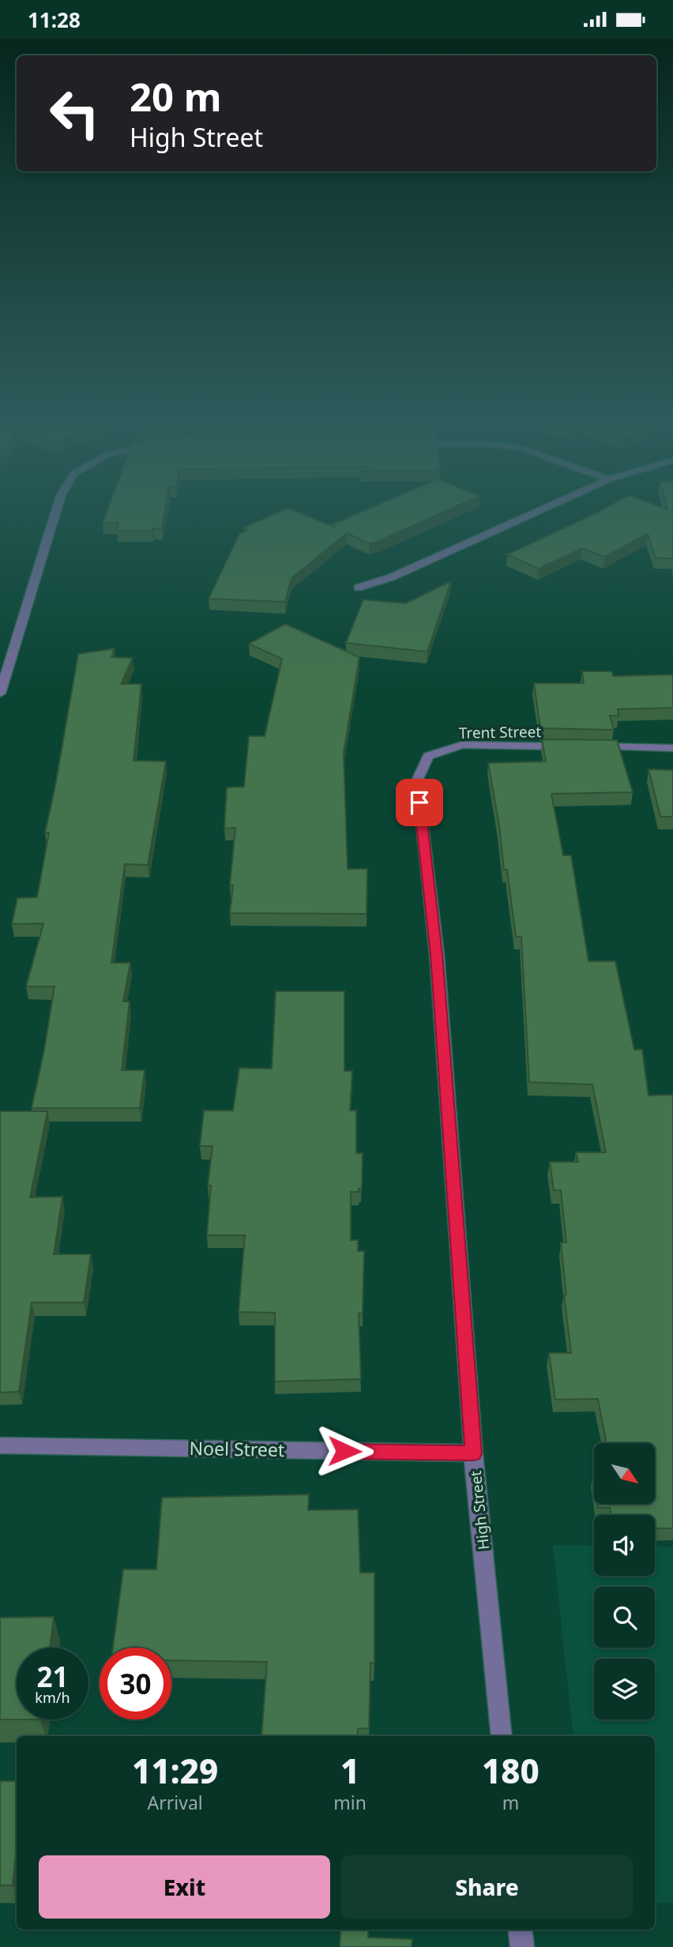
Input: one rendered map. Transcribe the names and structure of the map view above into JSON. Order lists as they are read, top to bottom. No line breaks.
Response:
{"streets":{"street":["Trent Street","Noel Street","High Street"]},"crossings":[["Trent Street","High Street"],["Noel Street","High Street"]],"north":"bottom right","page":{"status":"11:28","turn":["20 m","High Street"],"speed":"21 km/h","limit":"30","eta":["11:29","Arrival","1","min","180","m"],"buttons":["Exit","Share"]}}
